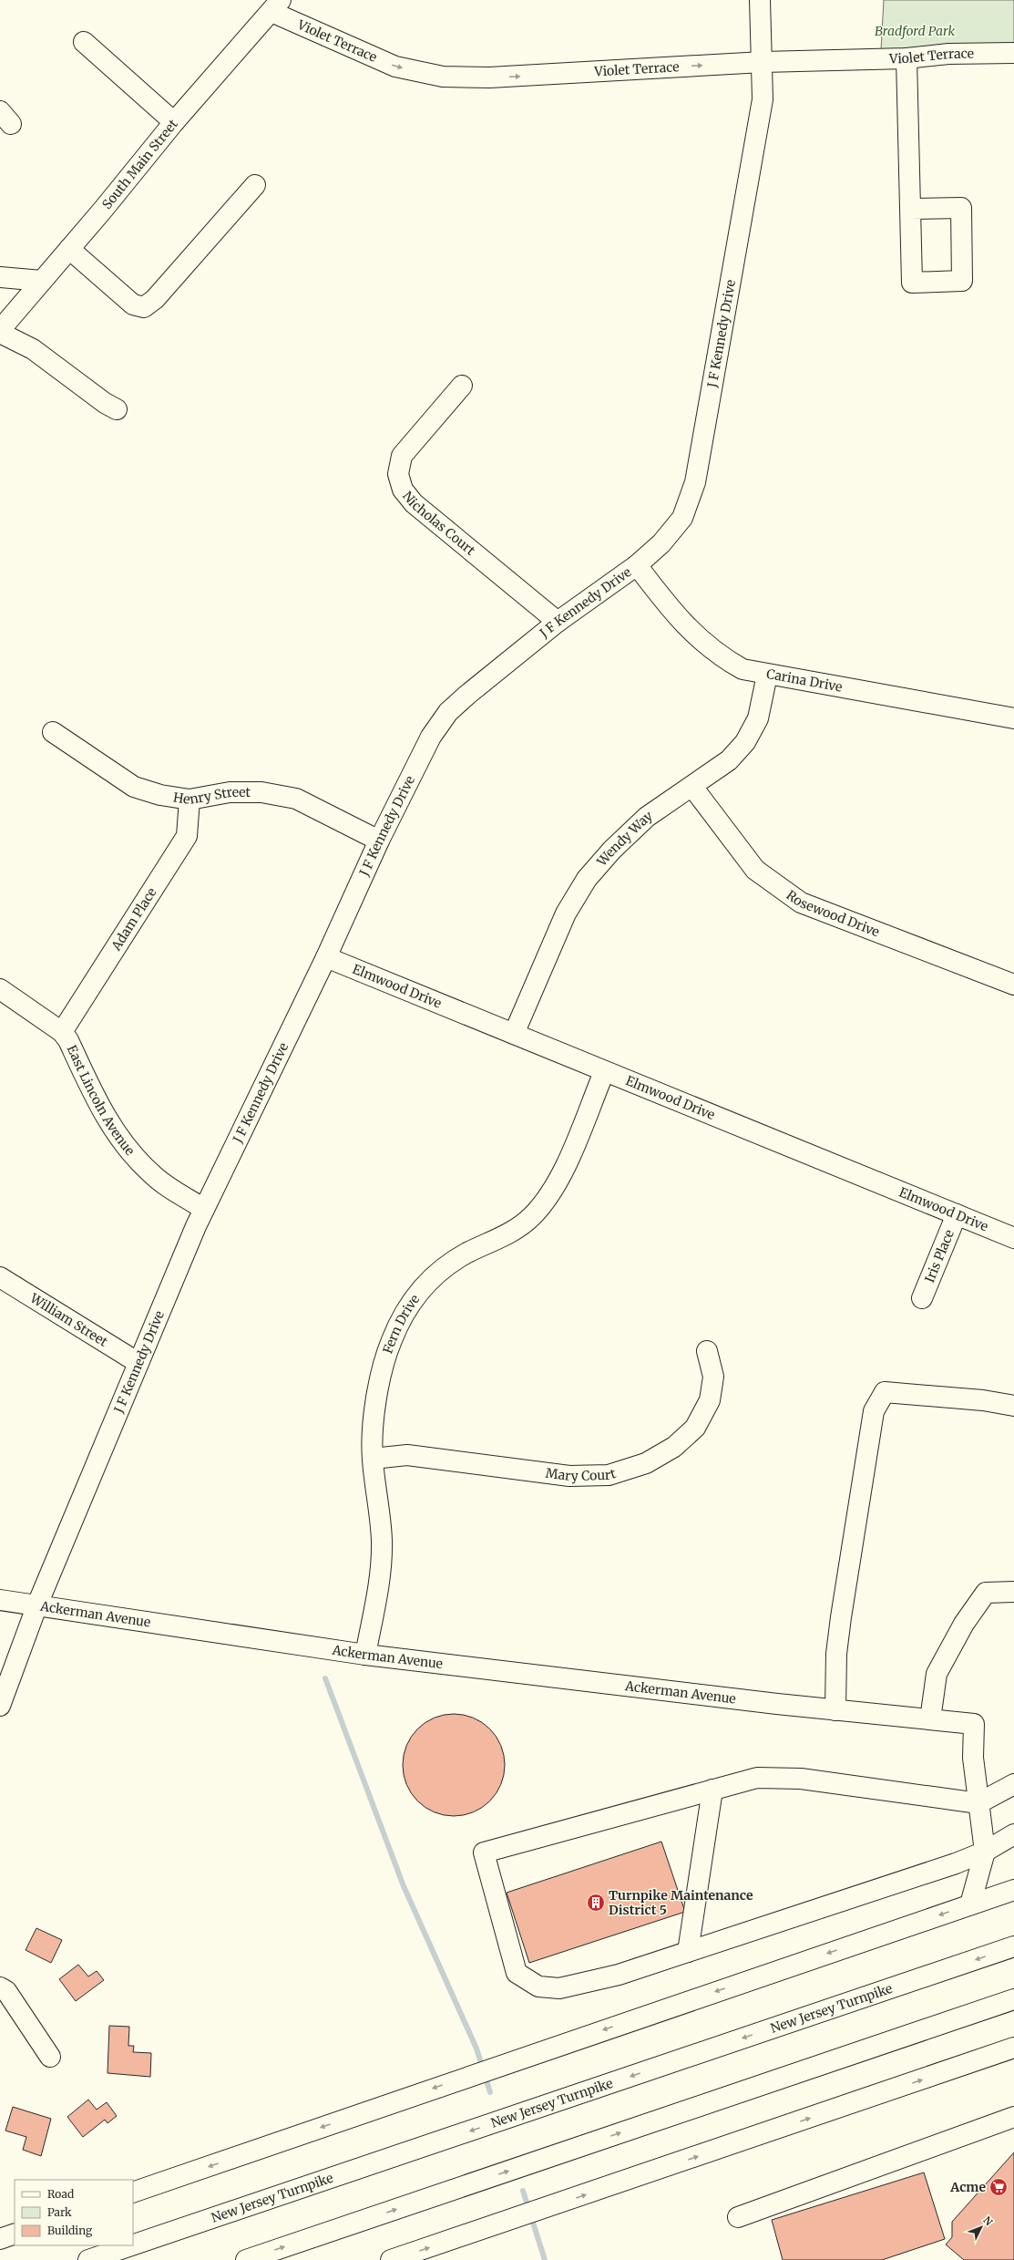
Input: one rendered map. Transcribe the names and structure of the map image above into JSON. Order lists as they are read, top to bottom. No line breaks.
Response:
{"streets":{"main road":["Violet Terrace","South Main Street","J F Kennedy Drive","Nicholas Court","Carina Drive","Henry Street","Wendy Way","Rosewood Drive","Adam Place","Elmwood Drive","East Lincoln Avenue","Iris Place","William Street","Fern Drive","Mary Court","Ackerman Avenue","New Jersey Turnpike"]},"crossings":[["Violet Terrace","South Main Street"],["Violet Terrace","J F Kennedy Drive"],["J F Kennedy Drive","Nicholas Court"],["J F Kennedy Drive","Carina Drive"],["J F Kennedy Drive","Henry Street"],["J F Kennedy Drive","Elmwood Drive"],["J F Kennedy Drive","East Lincoln Avenue"],["J F Kennedy Drive","William Street"],["J F Kennedy Drive","Ackerman Avenue"],["Carina Drive","Wendy Way"],["Henry Street","Adam Place"],["Wendy Way","Rosewood Drive"],["Wendy Way","Elmwood Drive"],["Adam Place","East Lincoln Avenue"],["Elmwood Drive","Iris Place"],["Elmwood Drive","Fern Drive"],["Fern Drive","Mary Court"],["Fern Drive","Ackerman Avenue"]],"one_way":["Violet Terrace"],"parks":["Bradford Park"],"places":{"building":["Turnpike Maintenance District 5"],"supermarket":["Acme"]},"legend":["Road","Park","Building"],"north":"top right"}
